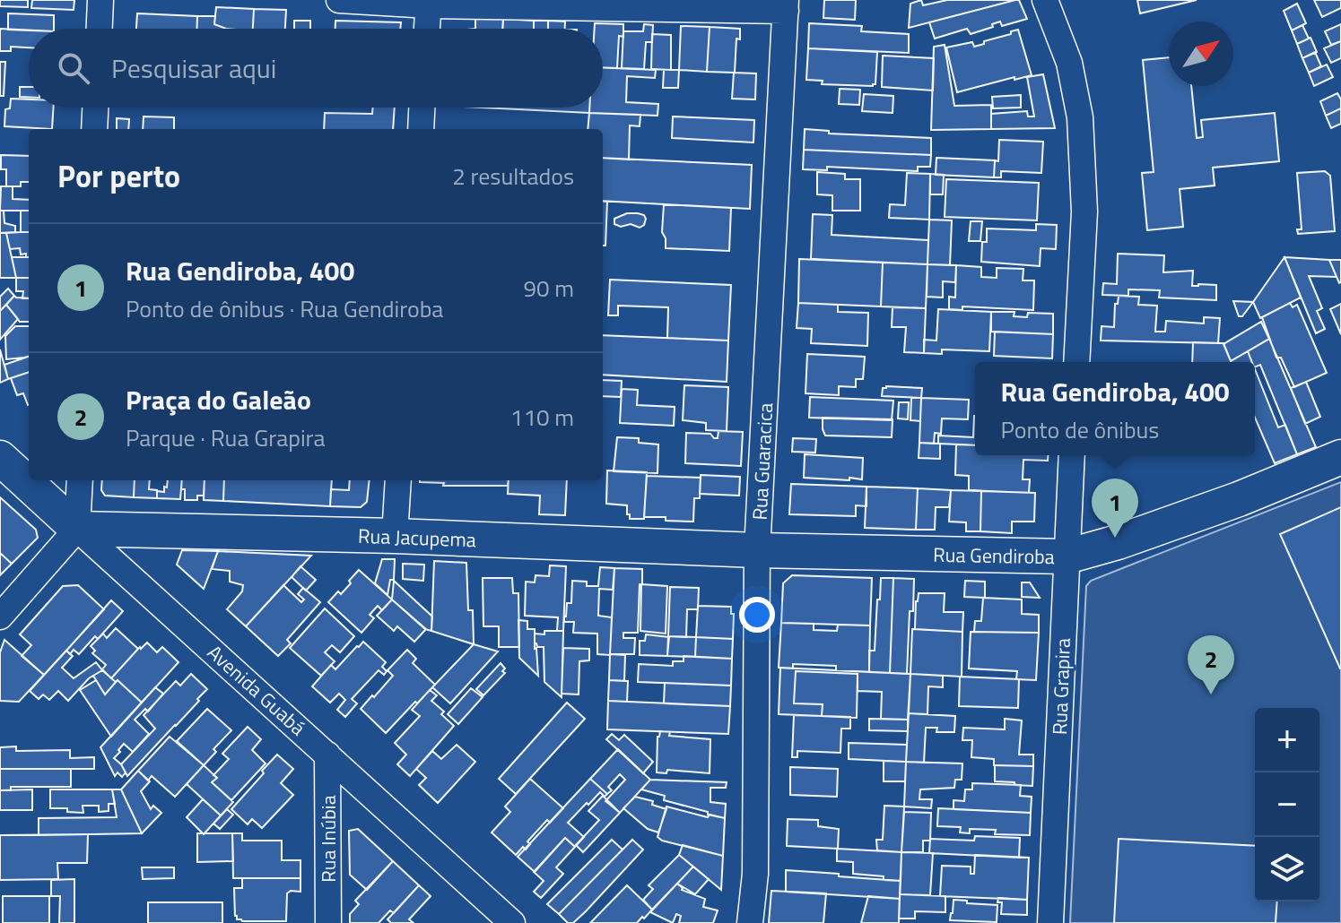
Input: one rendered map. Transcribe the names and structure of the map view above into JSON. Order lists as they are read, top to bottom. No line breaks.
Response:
{"streets":{"street":["Rua Guaracica","Rua Jacupema","Rua Gendiroba","Rua Grapira","Avenida Guabá","Rua Inúbia"]},"crossings":[["Rua Guaracica","Rua Jacupema"],["Rua Guaracica","Rua Gendiroba"],["Rua Jacupema","Rua Gendiroba"],["Rua Jacupema","Avenida Guabá"],["Rua Gendiroba","Rua Grapira"],["Avenida Guabá","Rua Inúbia"]],"north":"top right","page":{"search":"Pesquisar aqui","heading":["Por perto","2 resultados"],"list":[{"mark":"1","name":"Rua Gendiroba, 400","note":"Ponto de ônibus · Rua Gendiroba","value":"90 m"},{"mark":"2","name":"Praça do Galeão","note":"Parque · Rua Grapira","value":"110 m"}],"popup":["Rua Gendiroba, 400","Ponto de ônibus"],"pins":["1","2"],"map_buttons":["+","−"]}}
